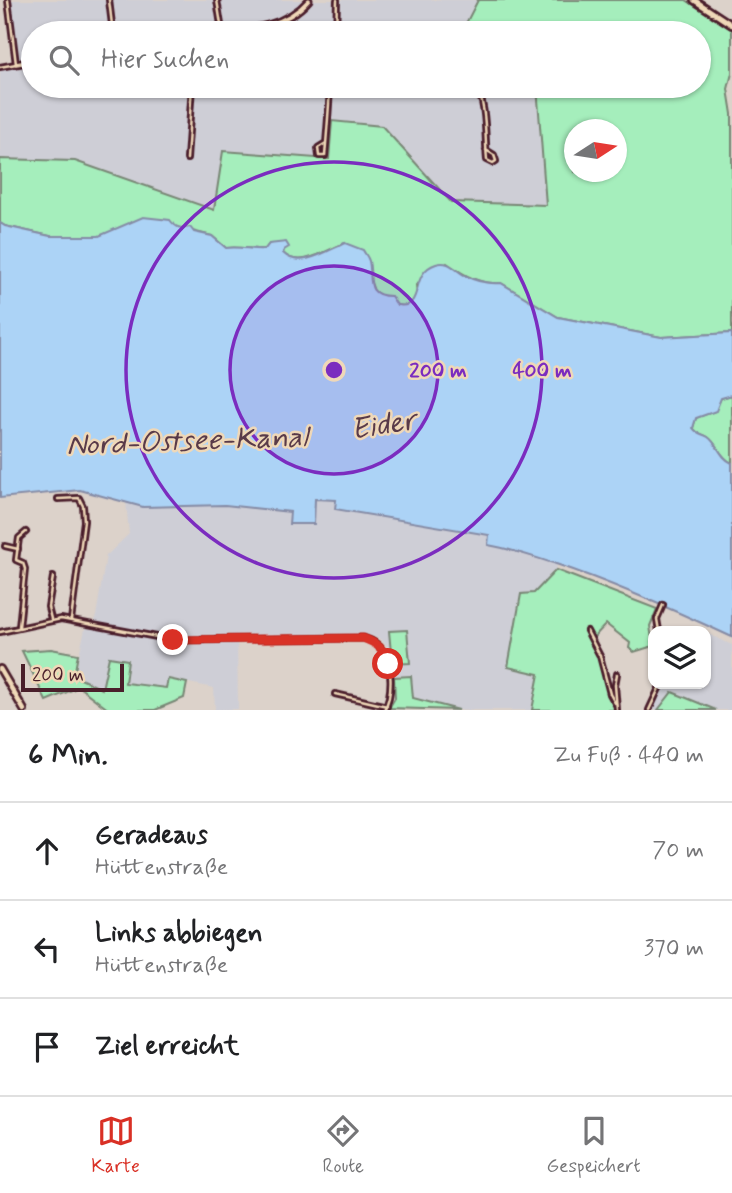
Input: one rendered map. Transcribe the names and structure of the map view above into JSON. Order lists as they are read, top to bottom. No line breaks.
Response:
{"water":["Eider","Nord-Ostsee-Kanal"],"scale_bar":"200 m","north":"right","page":{"search":"Hier suchen","scale":"200 m","heading":["6 Min.","Zu Fuß · 440 m"],"list":[["Geradeaus","Hüttenstraße","70 m"],["Links abbiegen","Hüttenstraße","370 m"],"Ziel erreicht"],"nav":["Karte","Route","Gespeichert"]},"rings":["200 m","400 m"]}
